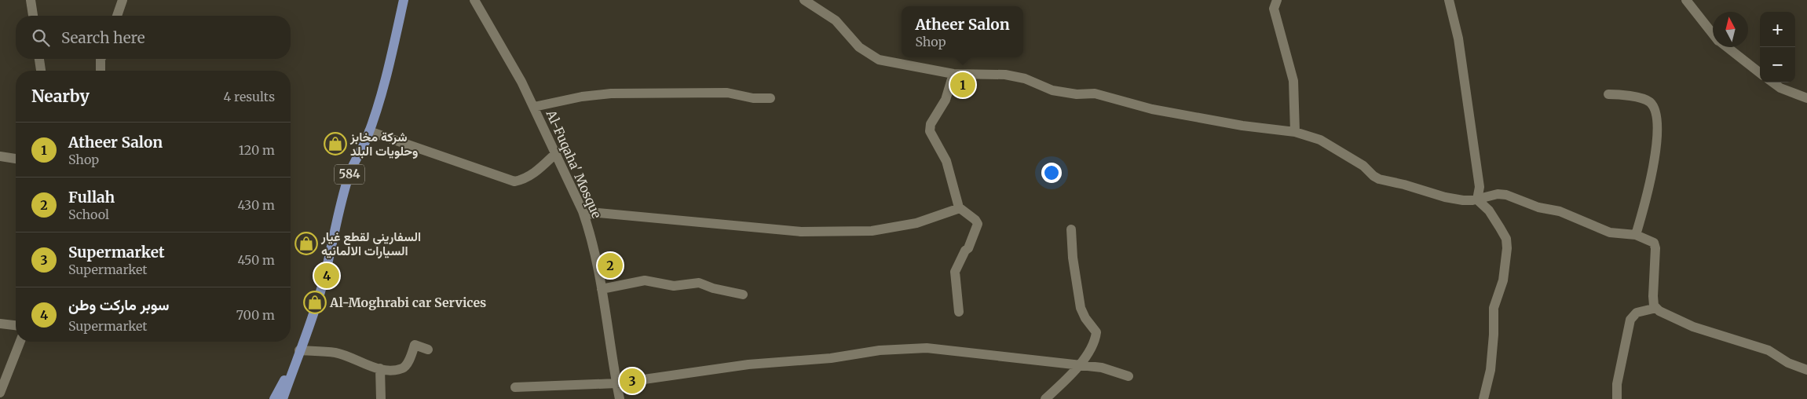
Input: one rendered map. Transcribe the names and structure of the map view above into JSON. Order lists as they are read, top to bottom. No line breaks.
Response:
{"streets":{"main road":["584"],"street":["Al-Fuqaha' Mosque"]},"places":{"shop":["شركة مخابز وحلويات البلد","السفاريني لقطع غيار السيارات الالمانيه","Al-Moghrabi car Services"]},"north":"top","page":{"popup":["Atheer Salon","Shop"],"map_buttons":["+","−"],"search":"Search here","pins":["1","2","4","3"],"heading":["Nearby","4 results"],"list":[{"mark":"1","name":"Atheer Salon","note":"Shop","value":"120 m"},{"mark":"2","name":"Fullah","note":"School","value":"430 m"},{"mark":"3","name":"Supermarket","note":"Supermarket","value":"450 m"},{"mark":"4","name":"سوبر ماركت وطن","note":"Supermarket","value":"700 m"}]}}
